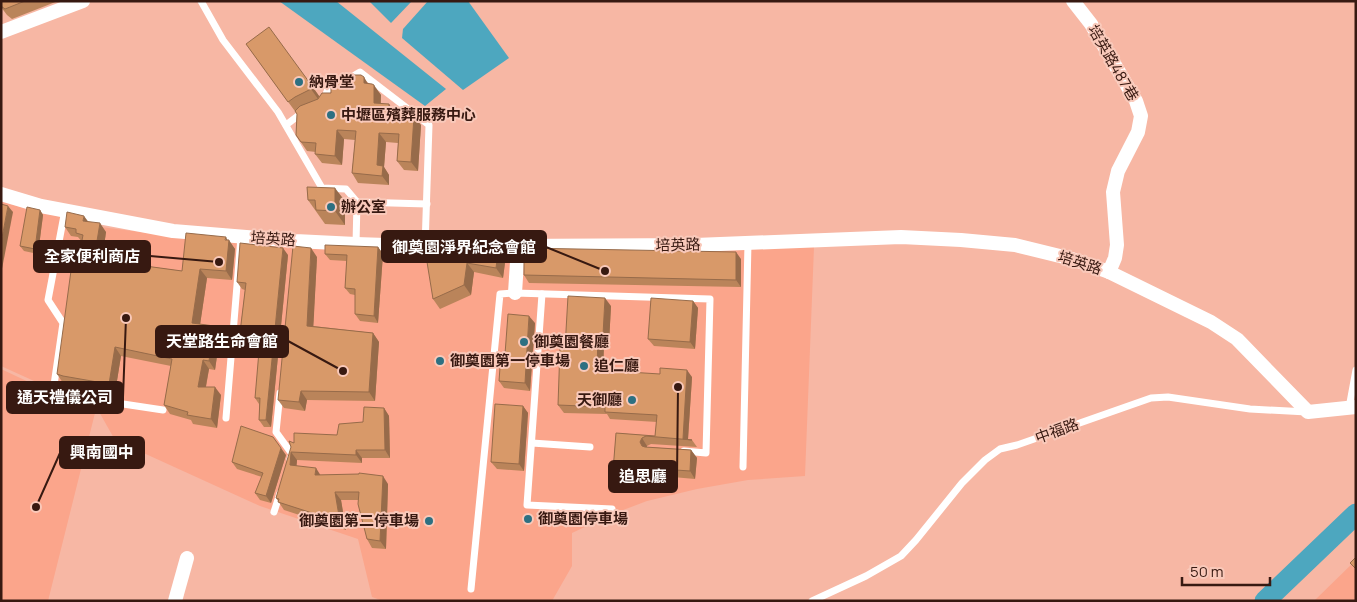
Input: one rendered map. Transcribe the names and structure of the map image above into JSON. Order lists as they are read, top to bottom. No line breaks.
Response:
{"streets":{"street":["培英路487巷","培英路","中福路"]},"crossings":[["培英路487巷","培英路"],["培英路","中福路"]],"places":["納骨堂","中壢區殯葬服務中心","辦公室","全家便利商店","御奠園淨界紀念會館","通天禮儀公司","御奠園餐廳","御奠園第一停車場","追仁廳","天堂路生命會館","追思廳","天御廳","興南國中","御奠園停車場","御奠園第二停車場"],"scale_bar":"50 m"}
